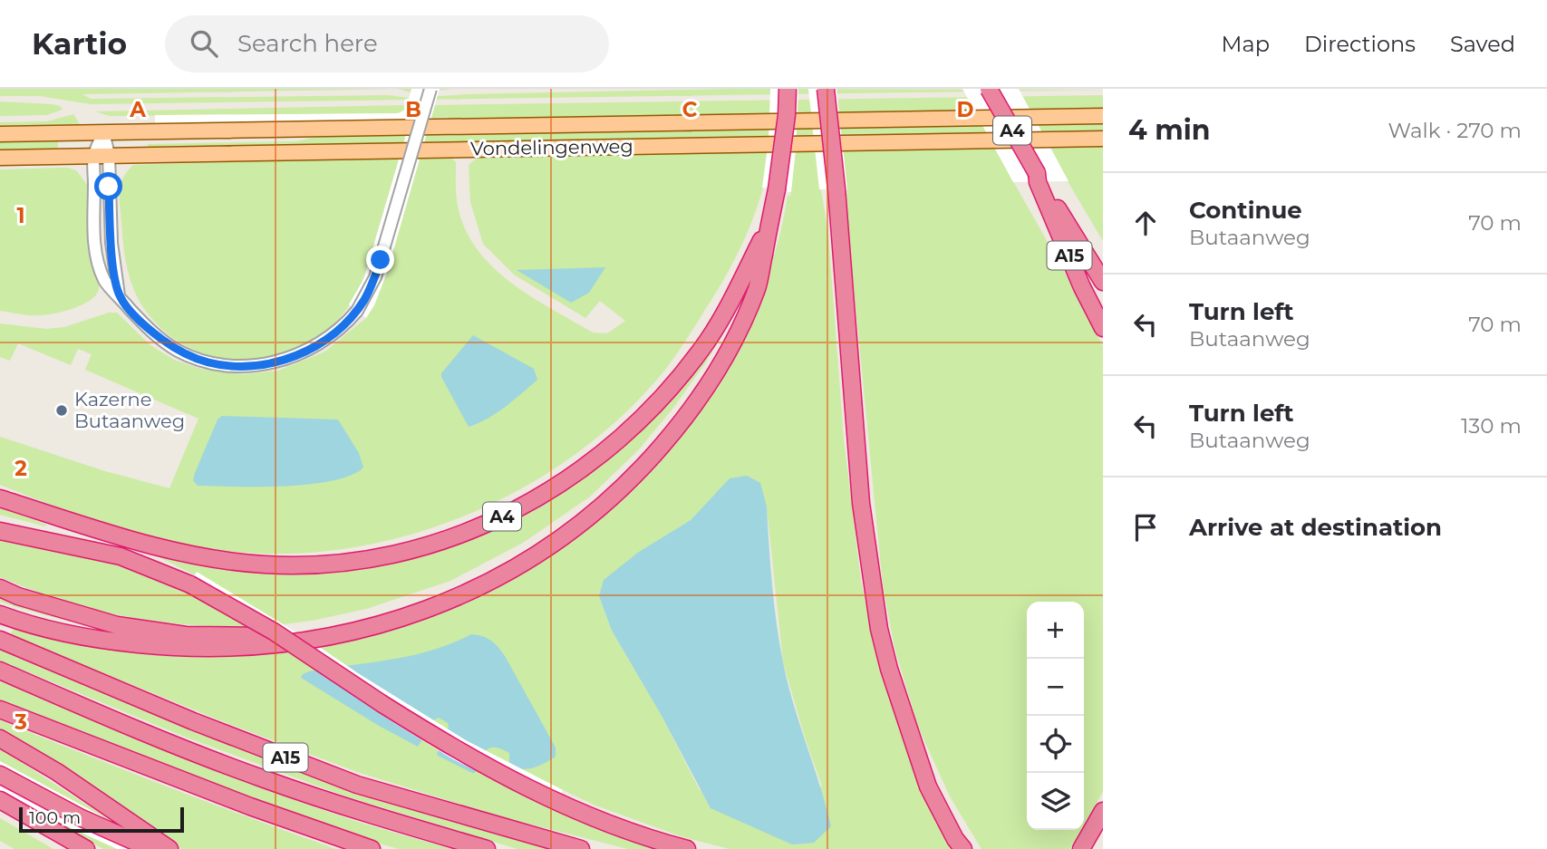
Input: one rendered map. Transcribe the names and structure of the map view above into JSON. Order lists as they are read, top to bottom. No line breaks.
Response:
{"streets":{"highway":["A4","A15"],"main road":["Vondelingenweg"]},"crossings":[["A4","A15"]],"places":["Kazerne Butaanweg"],"scale_bar":"100 m","page":{"header":"Kartio","search":"Search here","nav":["Map","Directions","Saved"],"heading":["4 min","Walk · 270 m"],"list":[["Continue","Butaanweg","70 m"],["Turn left","Butaanweg","70 m"],["Turn left","Butaanweg","130 m"],"Arrive at destination"],"map_buttons":["+","−"],"scale":"100 m"},"grid":{"columns":["A","B","C","D"],"rows":["1","2","3"]}}
